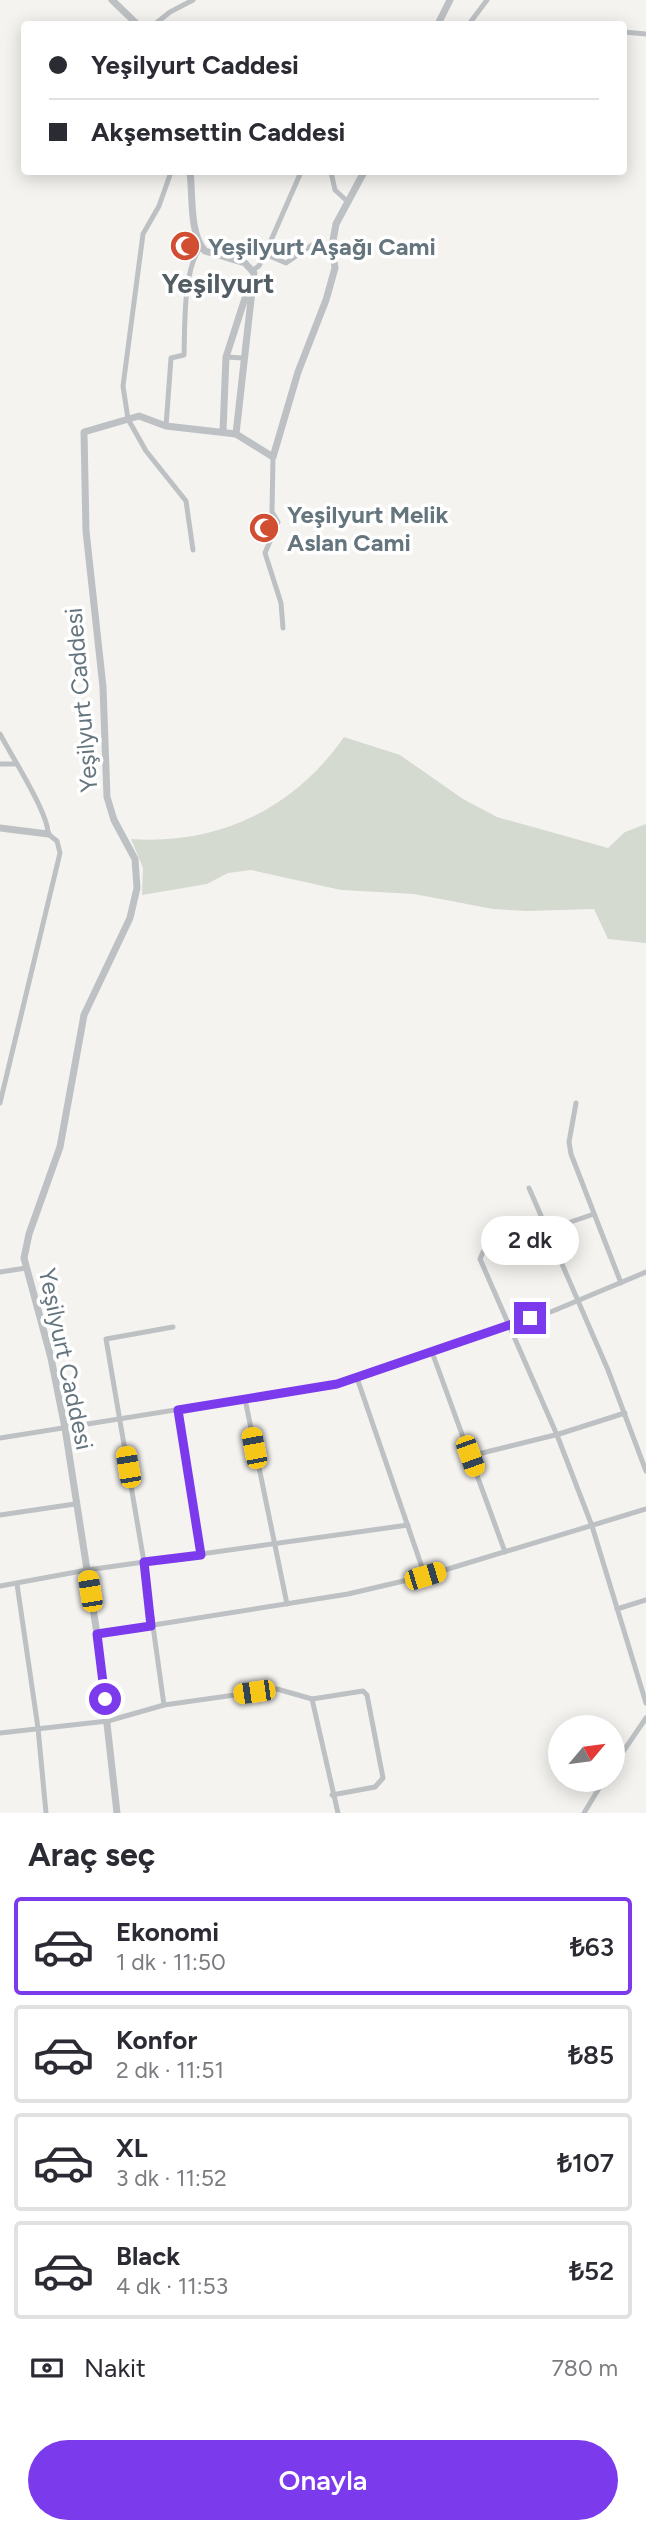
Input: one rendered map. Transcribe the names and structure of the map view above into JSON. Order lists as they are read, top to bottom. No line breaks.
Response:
{"streets":{"street":["Yeşilyurt Caddesi"]},"districts":["Yeşilyurt"],"places":{"mosque":["Yeşilyurt Aşağı Cami","Yeşilyurt Melik Aslan Cami"]},"north":"top right","page":{"banner":["Yeşilyurt Caddesi","Akşemsettin Caddesi"],"bubble":"2 dk","heading":"Araç seç","list":[{"name":"Ekonomi","note":"1 dk · 11:50","value":"₺63"},{"name":"Konfor","note":"2 dk · 11:51","value":"₺85"},{"name":"XL","note":"3 dk · 11:52","value":"₺107"},{"name":"Black","note":"4 dk · 11:53","value":"₺52"}],"pay":["Nakit","780 m"],"buttons":"Onayla"}}
